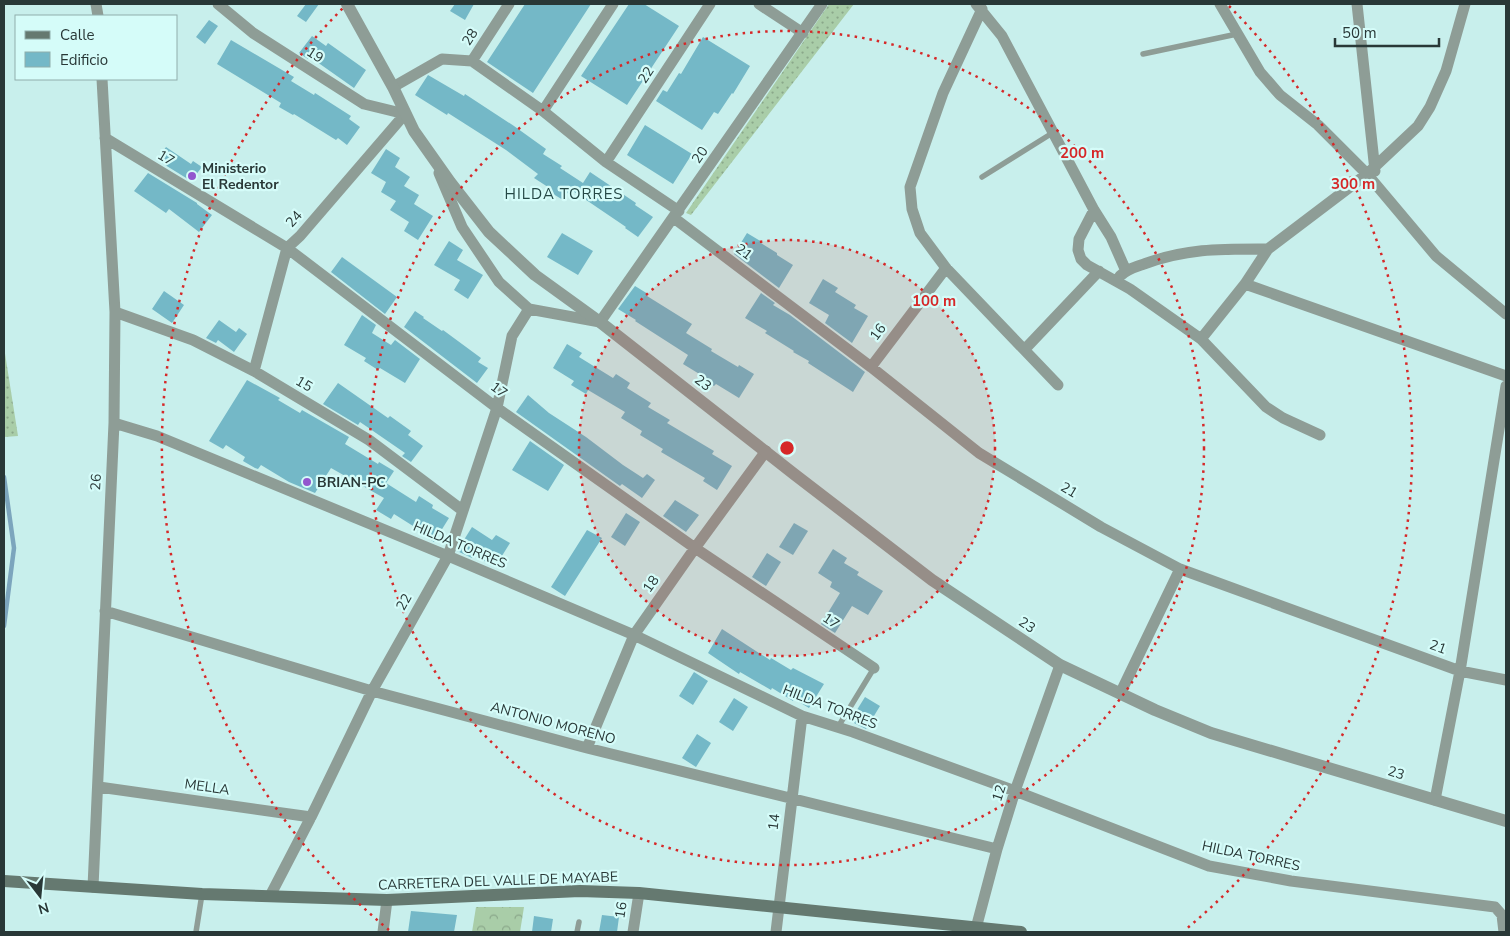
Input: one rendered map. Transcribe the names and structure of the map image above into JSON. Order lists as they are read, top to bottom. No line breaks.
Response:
{"streets":{"main road":["CARRETERA DEL VALLE DE MAYABE"],"street":["28","19","22","20","17","24","21","16","23","15","26","HILDA TORRES","18","ANTONIO MORENO","MELLA","12","14"]},"crossings":[["28","21"],["19","24"],["19","23"],["22","17"],["22","21"],["22","23"],["22","15"],["22","HILDA TORRES"],["22","ANTONIO MORENO"],["22","MELLA"],["22","CARRETERA DEL VALLE DE MAYABE"],["20","21"],["20","23"],["17","24"],["17","26"],["17","18"],["24","23"],["24","15"],["21","16"],["16","CARRETERA DEL VALLE DE MAYABE"],["23","18"],["23","12"],["15","26"],["26","HILDA TORRES"],["26","ANTONIO MORENO"],["26","MELLA"],["26","CARRETERA DEL VALLE DE MAYABE"],["HILDA TORRES","18"],["HILDA TORRES","12"],["HILDA TORRES","14"],["18","ANTONIO MORENO"],["ANTONIO MORENO","12"],["ANTONIO MORENO","14"],["12","CARRETERA DEL VALLE DE MAYABE"],["14","CARRETERA DEL VALLE DE MAYABE"]],"districts":["HILDA TORRES"],"places":["Ministerio El Redentor","BRIAN-PC"],"legend":["Calle","Edificio"],"scale_bar":"50 m","north":"bottom","rings":["200 m","300 m","100 m"]}
